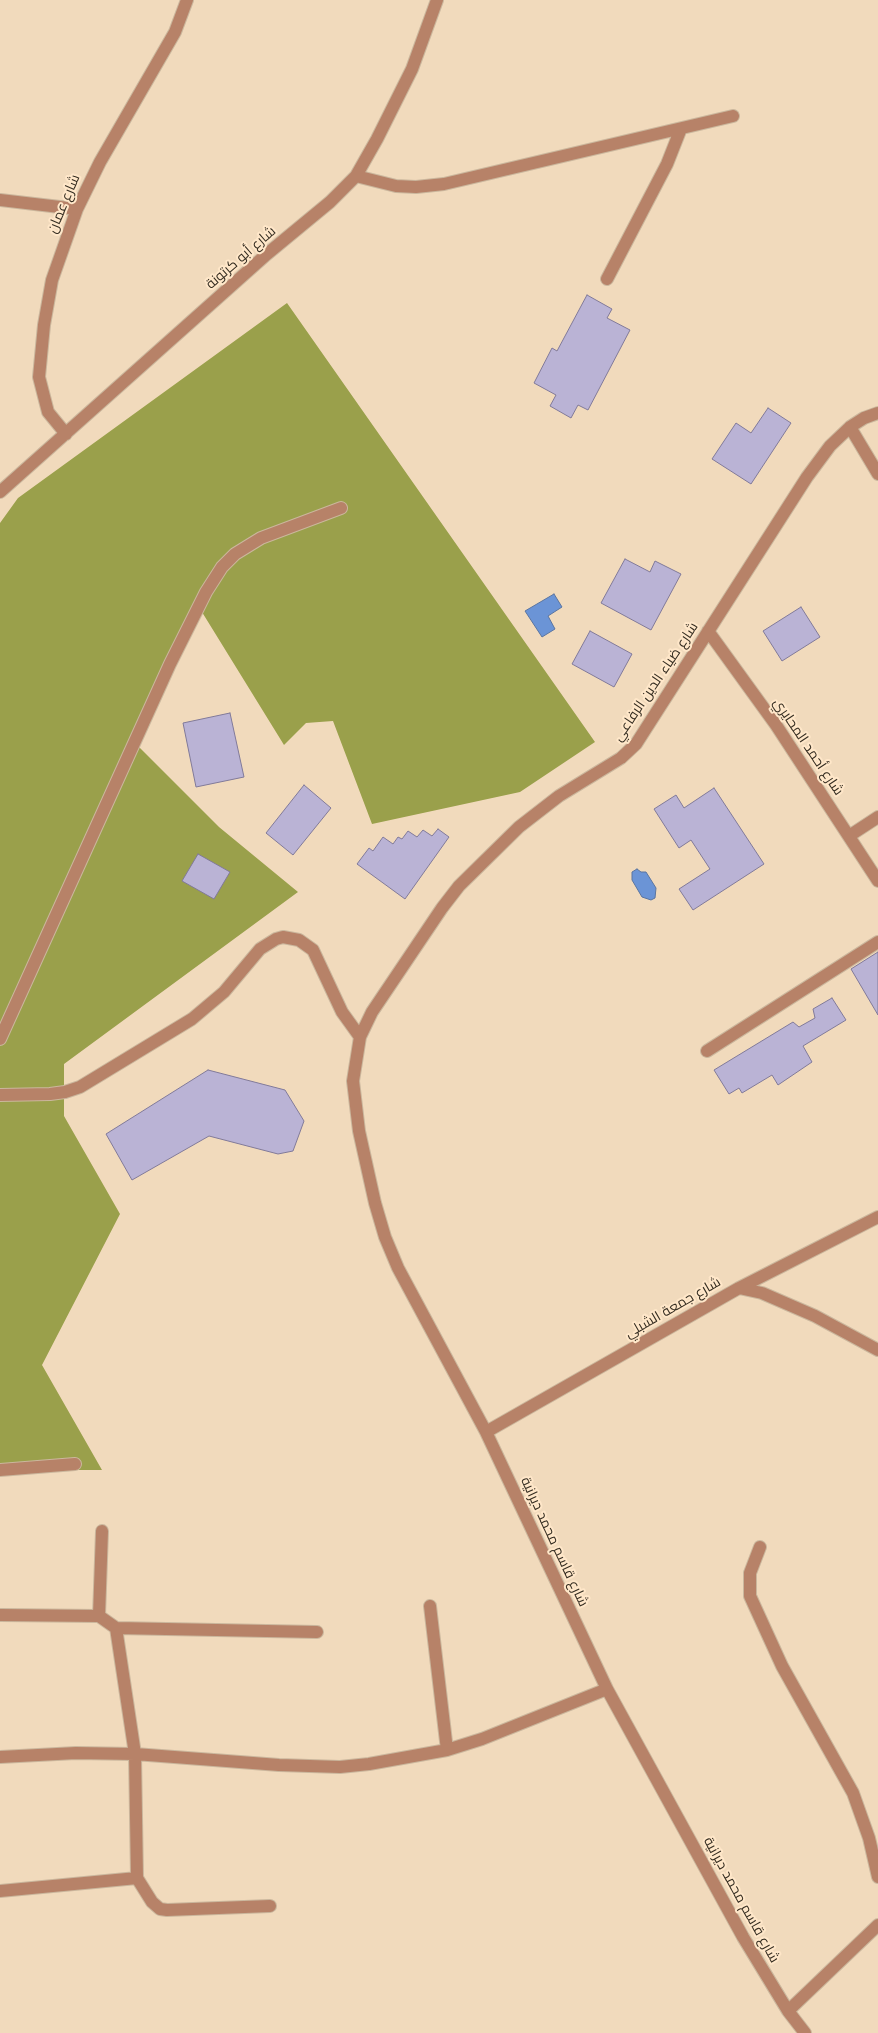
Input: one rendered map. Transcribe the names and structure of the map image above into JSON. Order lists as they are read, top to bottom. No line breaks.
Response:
{"streets":{"street":["شارع عمان","شارع أبو كرتونة","شارع ضياء الدين الرفاعي","شارع أحمد المحايري","شارع جمعة الشبلي","شارع قاسم محمد ديرانية"]},"crossings":[["شارع عمان","شارع أبو كرتونة"],["شارع ضياء الدين الرفاعي","شارع أحمد المحايري"],["شارع ضياء الدين الرفاعي","شارع قاسم محمد ديرانية"],["شارع جمعة الشبلي","شارع قاسم محمد ديرانية"]]}
